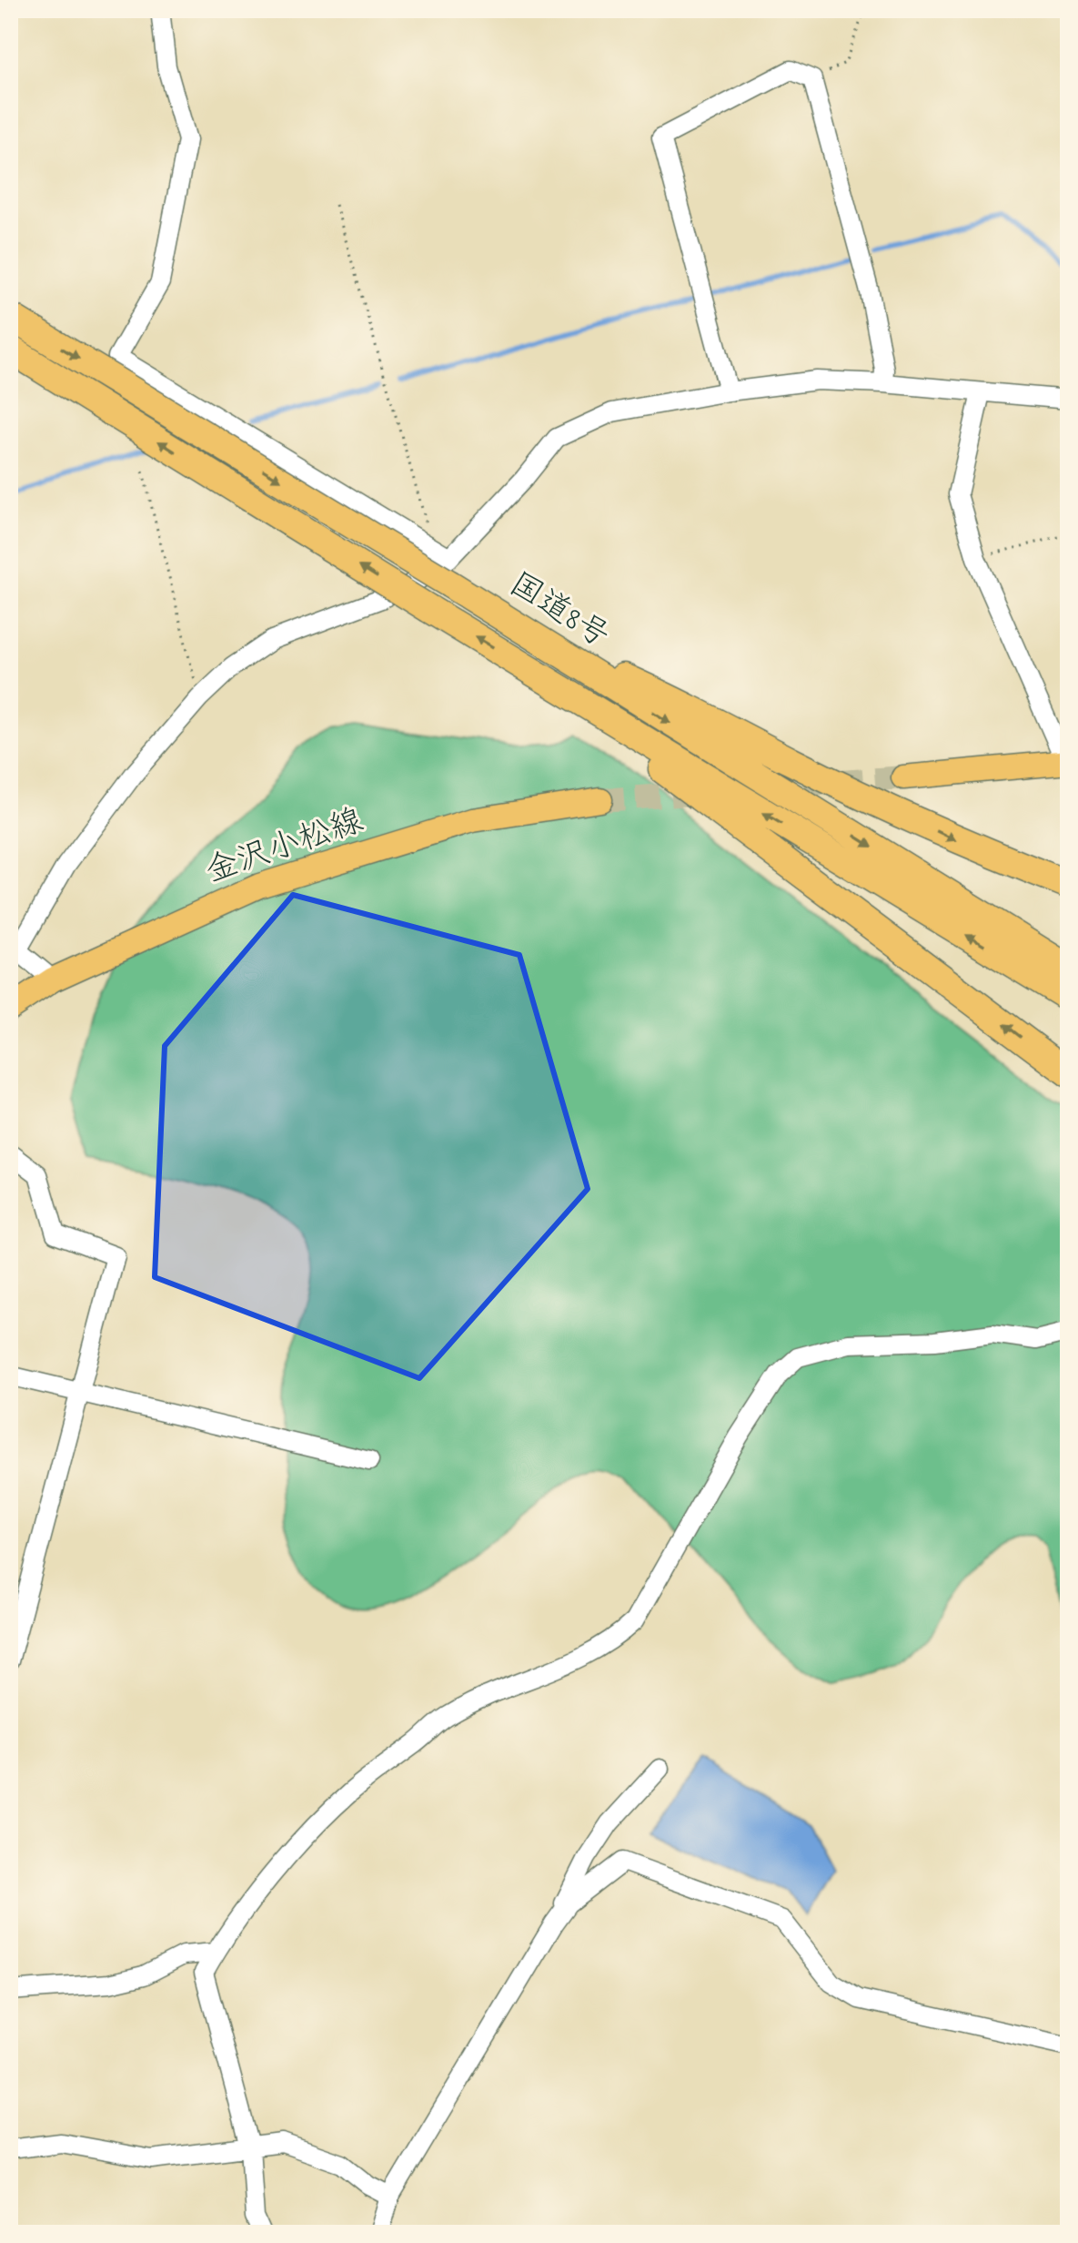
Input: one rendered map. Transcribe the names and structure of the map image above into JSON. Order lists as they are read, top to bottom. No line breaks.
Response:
{"streets":{"highway":["国道8号"],"main road":["金沢小松線"]}}
